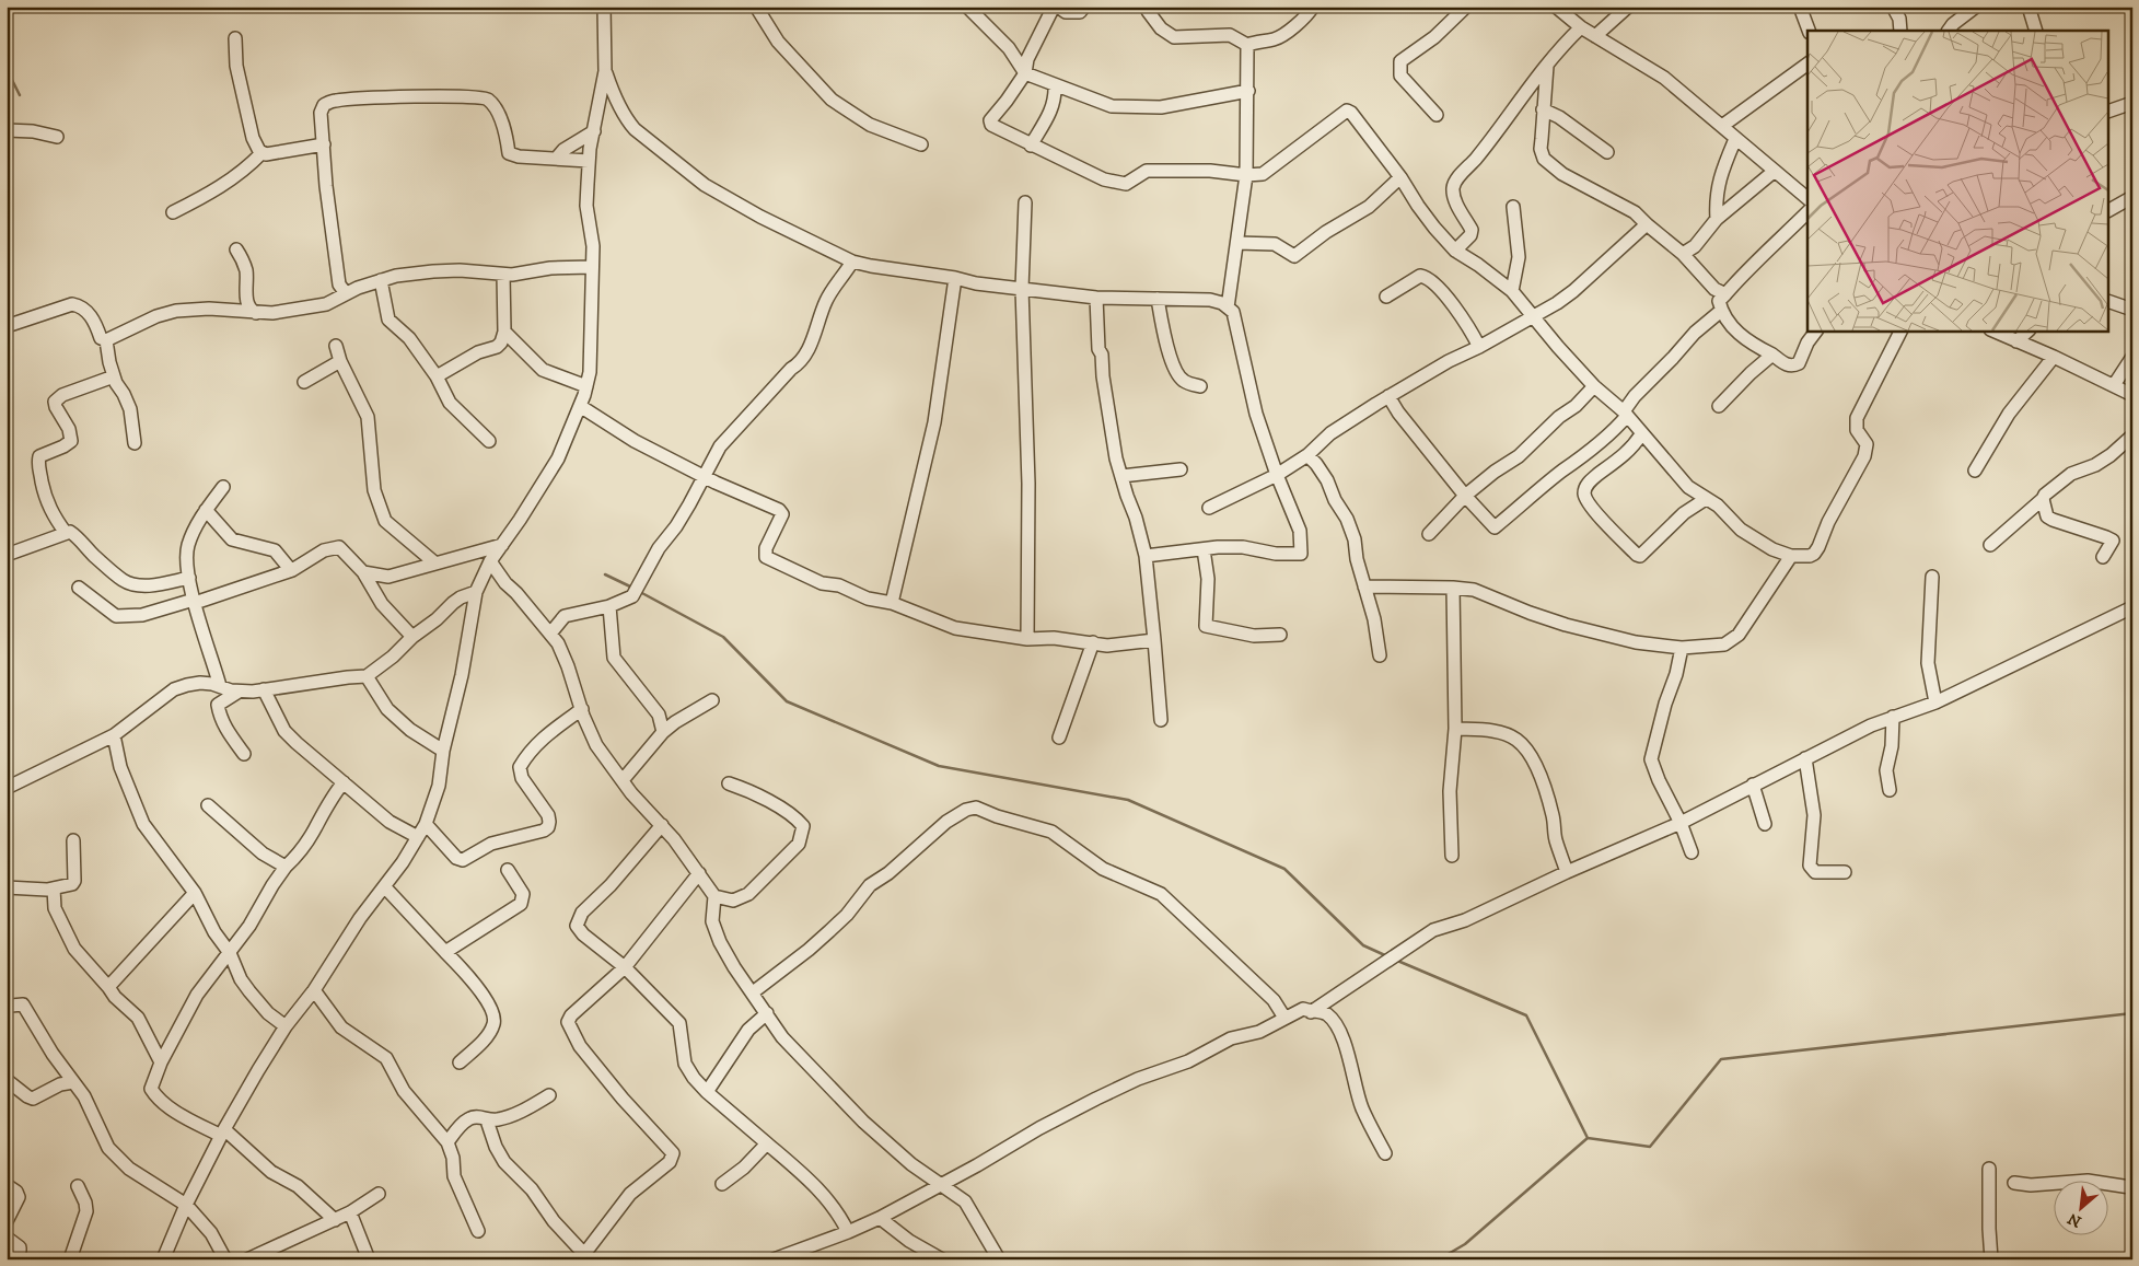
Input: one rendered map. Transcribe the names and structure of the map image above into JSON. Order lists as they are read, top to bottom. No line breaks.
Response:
{"north":"bottom left"}
